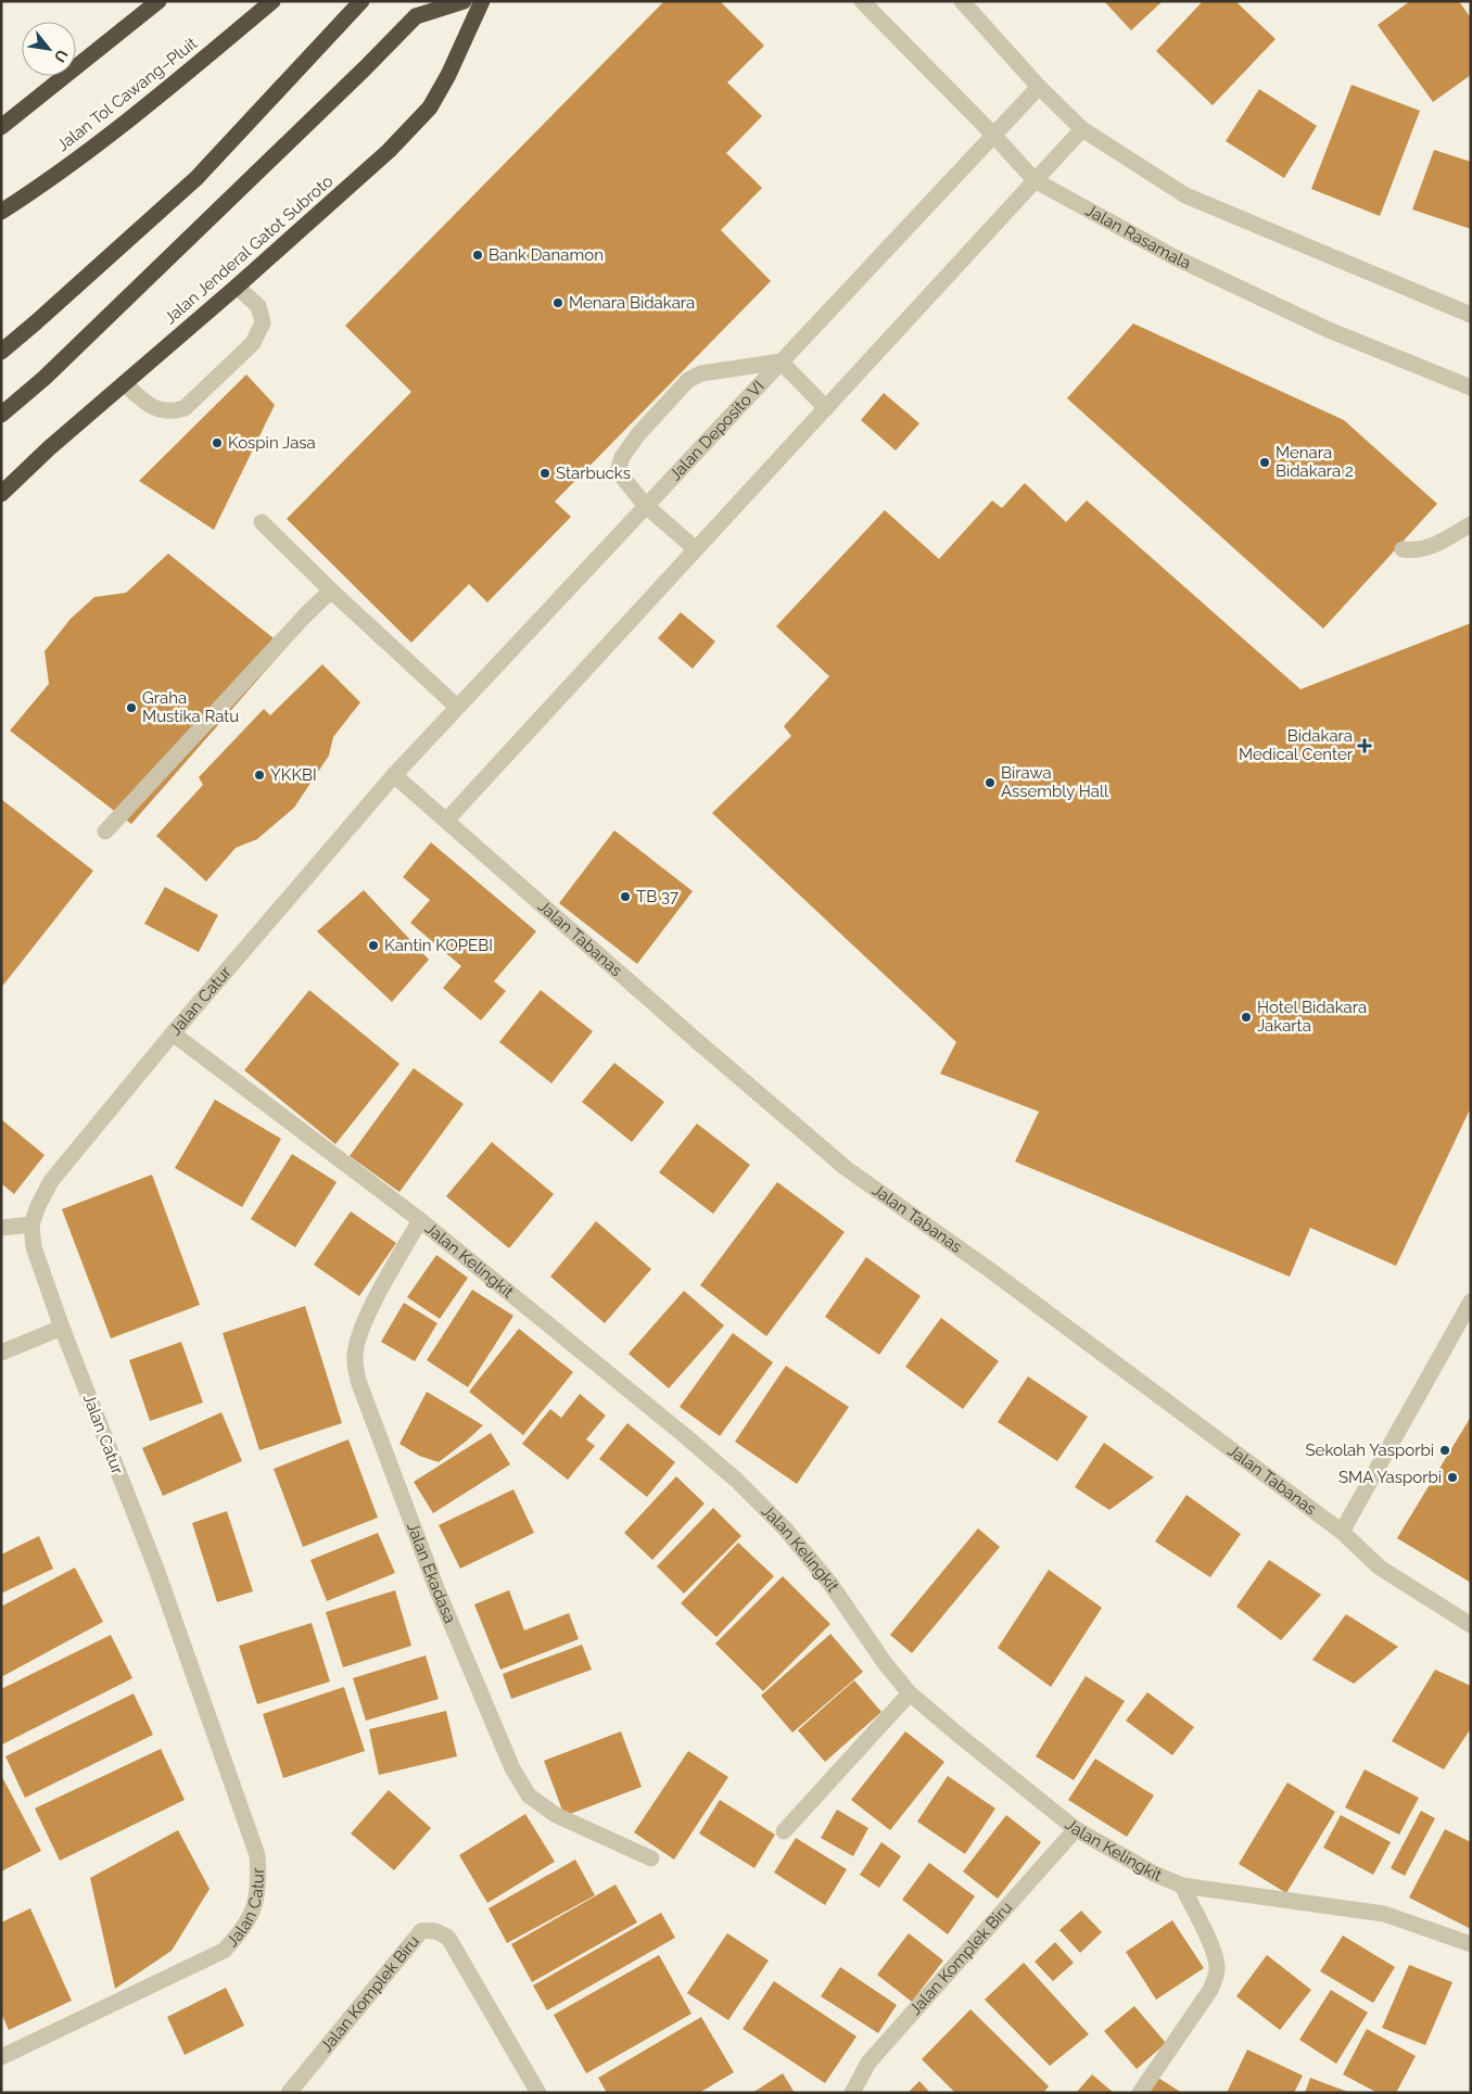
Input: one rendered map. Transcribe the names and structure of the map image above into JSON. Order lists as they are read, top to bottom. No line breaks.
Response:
{"streets":{"highway":["Jalan Tol Cawang–Pluit","Jalan Jenderal Gatot Subroto"],"street":["Jalan Rasamala","Jalan Deposito VI","Jalan Tabanas","Jalan Catur","Jalan Kelingkit","Jalan Ekadasa","Jalan Komplek Biru"]},"crossings":[["Jalan Rasamala","Jalan Deposito VI"],["Jalan Deposito VI","Jalan Tabanas"],["Jalan Deposito VI","Jalan Catur"],["Jalan Tabanas","Jalan Catur"],["Jalan Catur","Jalan Kelingkit"],["Jalan Kelingkit","Jalan Ekadasa"],["Jalan Kelingkit","Jalan Komplek Biru"]],"places":{"other":["Bank Danamon","Menara Bidakara","Kospin Jasa","Menara Bidakara 2","Starbucks","Graha Mustika Ratu","YKKBI","Birawa Assembly Hall","TB 37","Kantin KOPEBI","Hotel Bidakara Jakarta","Sekolah Yasporbi","SMA Yasporbi"],"health":["Bidakara Medical Center"]},"north":"bottom right"}
